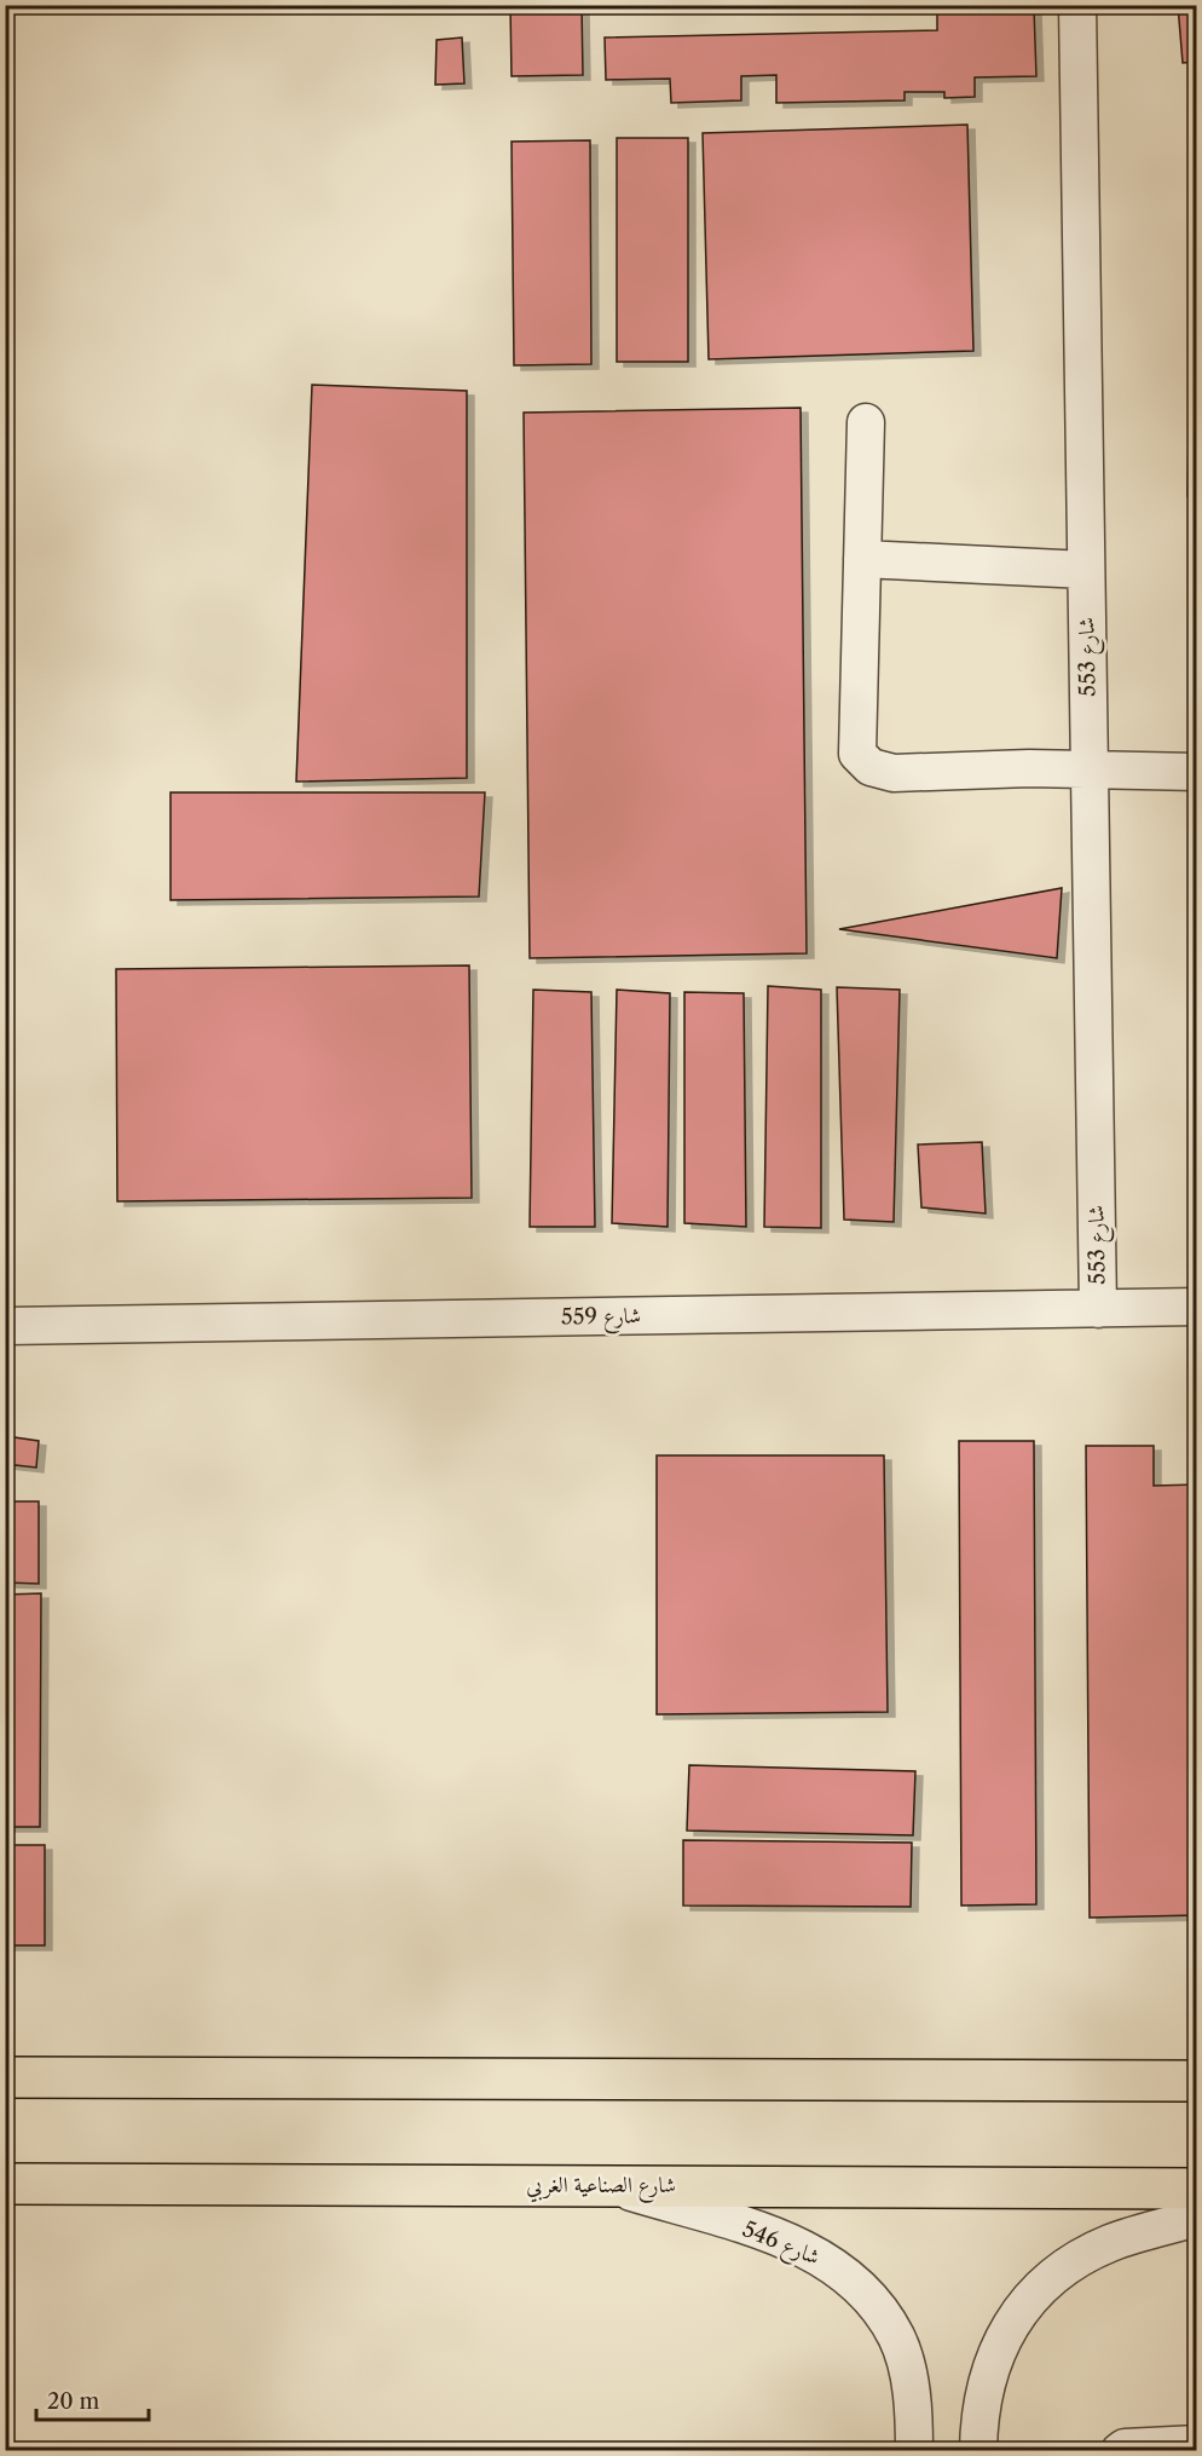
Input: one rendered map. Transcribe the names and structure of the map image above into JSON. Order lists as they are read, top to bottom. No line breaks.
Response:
{"streets":{"main road":["شارع الصناعية الغربي"],"street":["شارع 553","شارع 559","شارع 546"]},"crossings":[["شارع 553","شارع 559"],["شارع الصناعية الغربي","شارع 546"]],"scale_bar":"20 m"}
